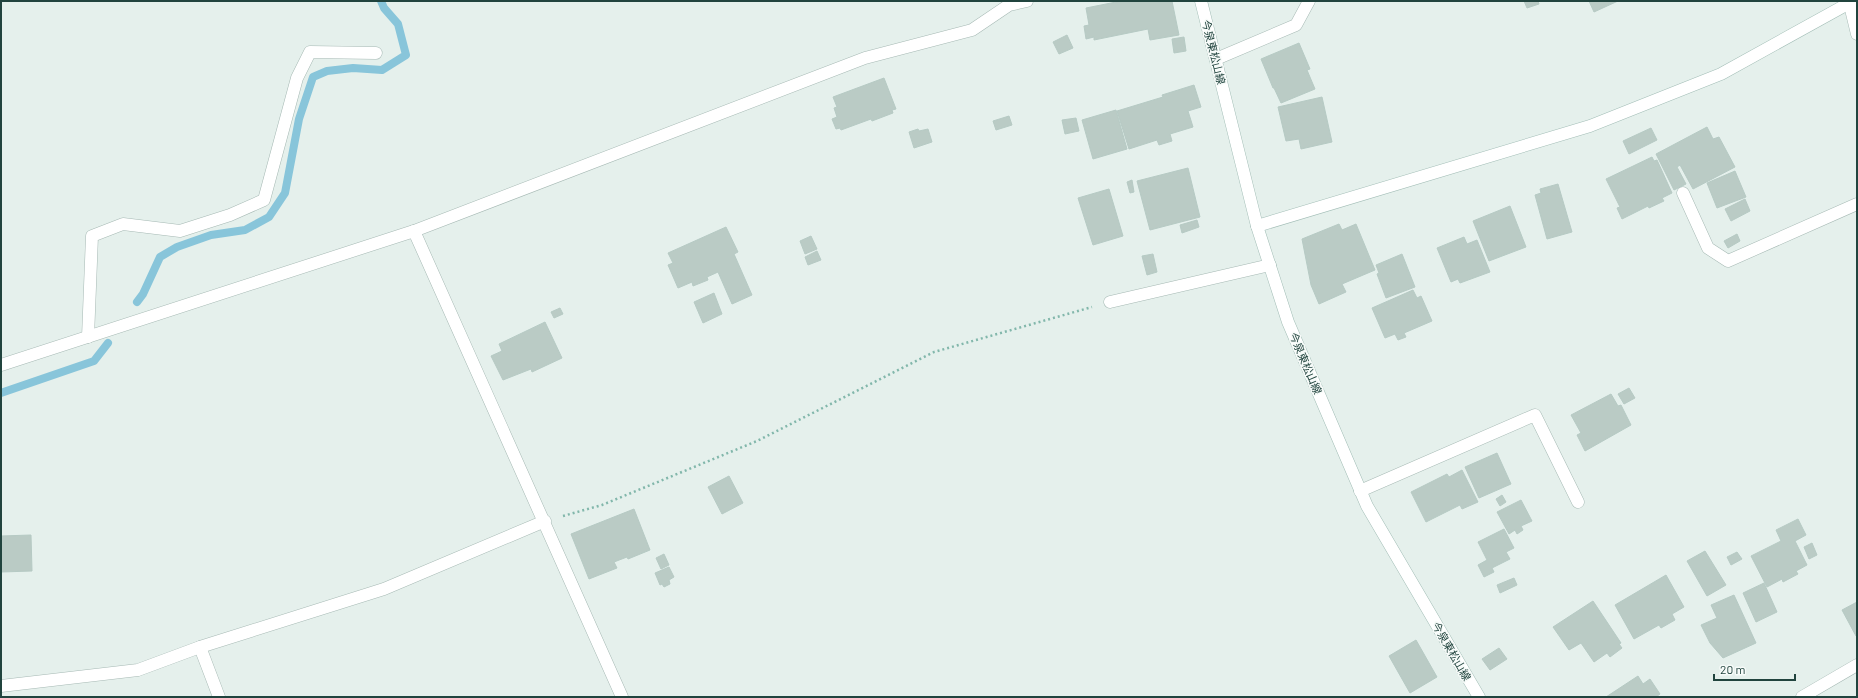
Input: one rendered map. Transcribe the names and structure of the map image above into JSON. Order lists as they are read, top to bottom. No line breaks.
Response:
{"streets":{"street":["今泉東松山線"]},"scale_bar":"20 m"}
